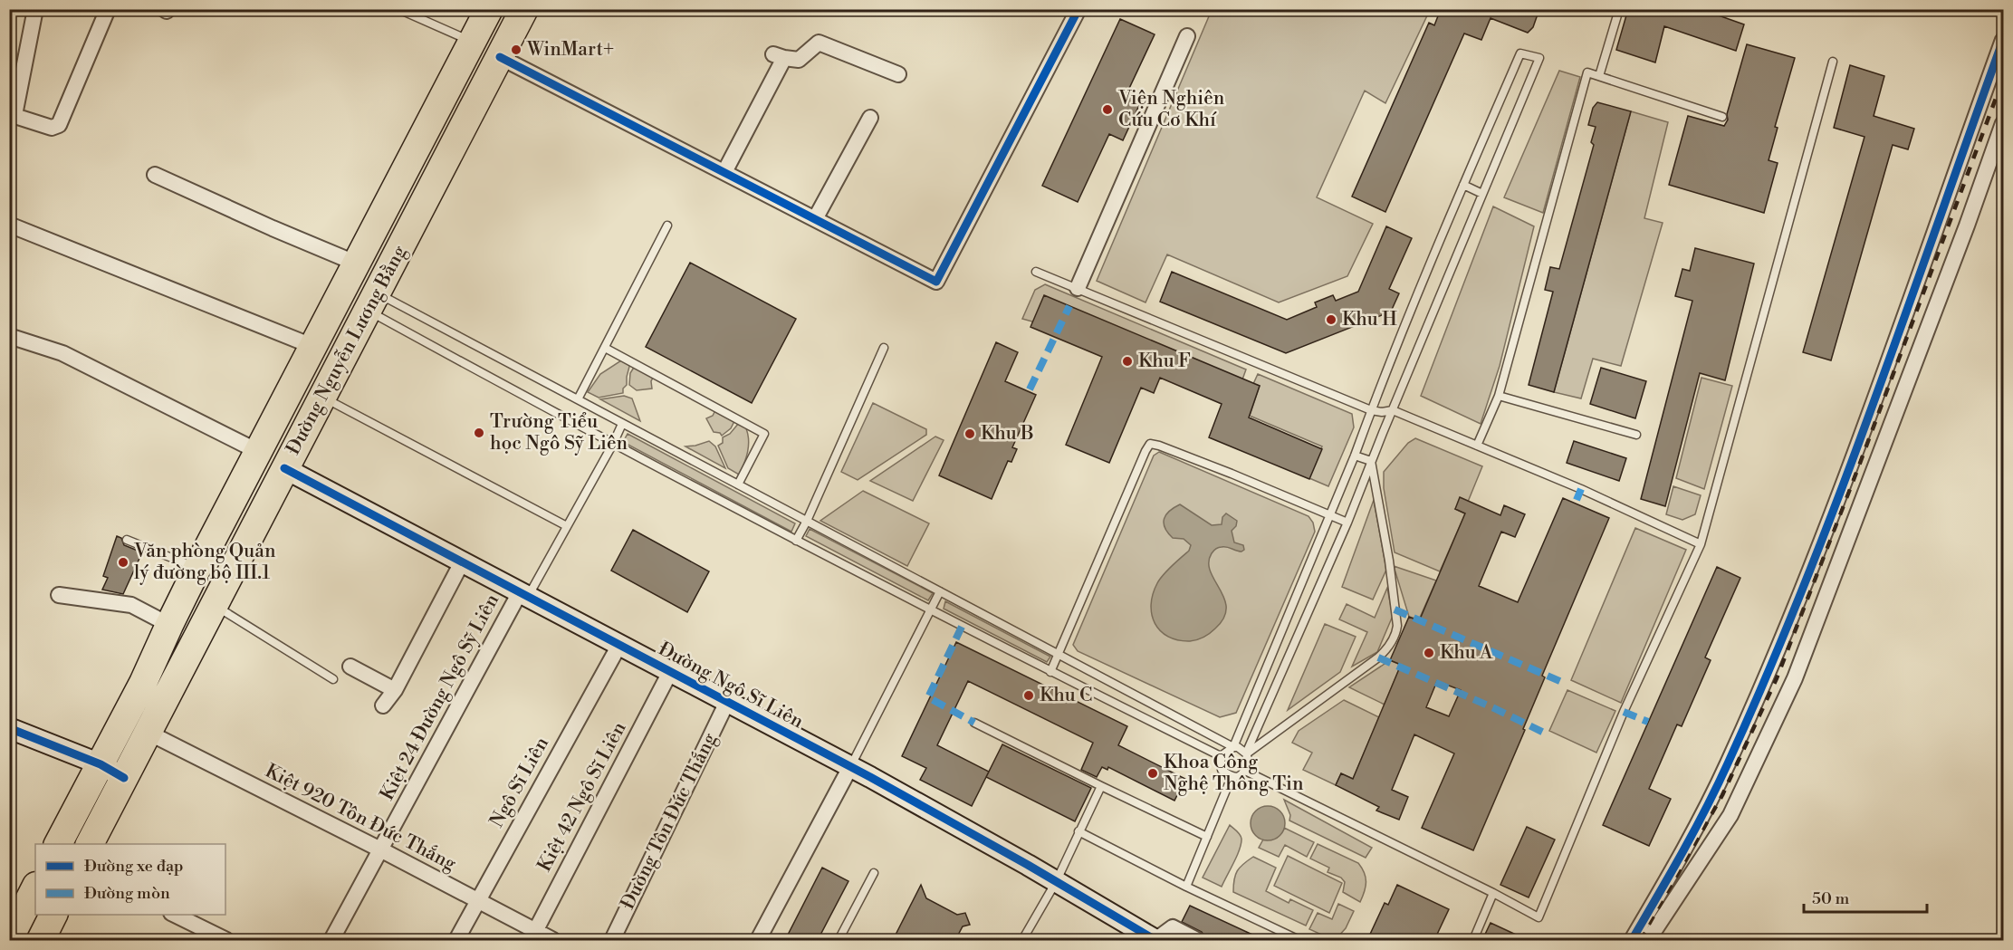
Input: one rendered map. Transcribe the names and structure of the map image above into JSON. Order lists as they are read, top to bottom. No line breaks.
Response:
{"streets":{"highway":["Đường Nguyễn Lương Bằng"],"street":["Đường Ngô Sĩ Liên","Kiệt 24 Đường Ngô Sỹ Liên","Ngô Sĩ Liên","Kiệt 42 Ngô Sĩ Liên","Kiệt 920 Tôn Đức Thắng","Đường Tôn Đức Thắng"]},"crossings":[["Đường Nguyễn Lương Bằng","Đường Ngô Sĩ Liên"],["Đường Nguyễn Lương Bằng","Kiệt 920 Tôn Đức Thắng"],["Đường Ngô Sĩ Liên","Kiệt 24 Đường Ngô Sỹ Liên"],["Đường Ngô Sĩ Liên","Ngô Sĩ Liên"],["Đường Ngô Sĩ Liên","Kiệt 42 Ngô Sĩ Liên"],["Đường Ngô Sĩ Liên","Đường Tôn Đức Thắng"],["Kiệt 24 Đường Ngô Sỹ Liên","Kiệt 920 Tôn Đức Thắng"],["Ngô Sĩ Liên","Kiệt 920 Tôn Đức Thắng"],["Kiệt 42 Ngô Sĩ Liên","Kiệt 920 Tôn Đức Thắng"]],"places":["WinMart+","Viện Nghiên Cứu Cơ Khí","Khu H","Khu F","Trường Tiểu học Ngô Sỹ Liên","Khu B","Văn phòng Quản lý đường bộ III.1","Khu A","Khu C","Khoa Công Nghệ Thông Tin"],"legend":["Đường xe đạp","Đường mòn"],"scale_bar":"50 m"}
